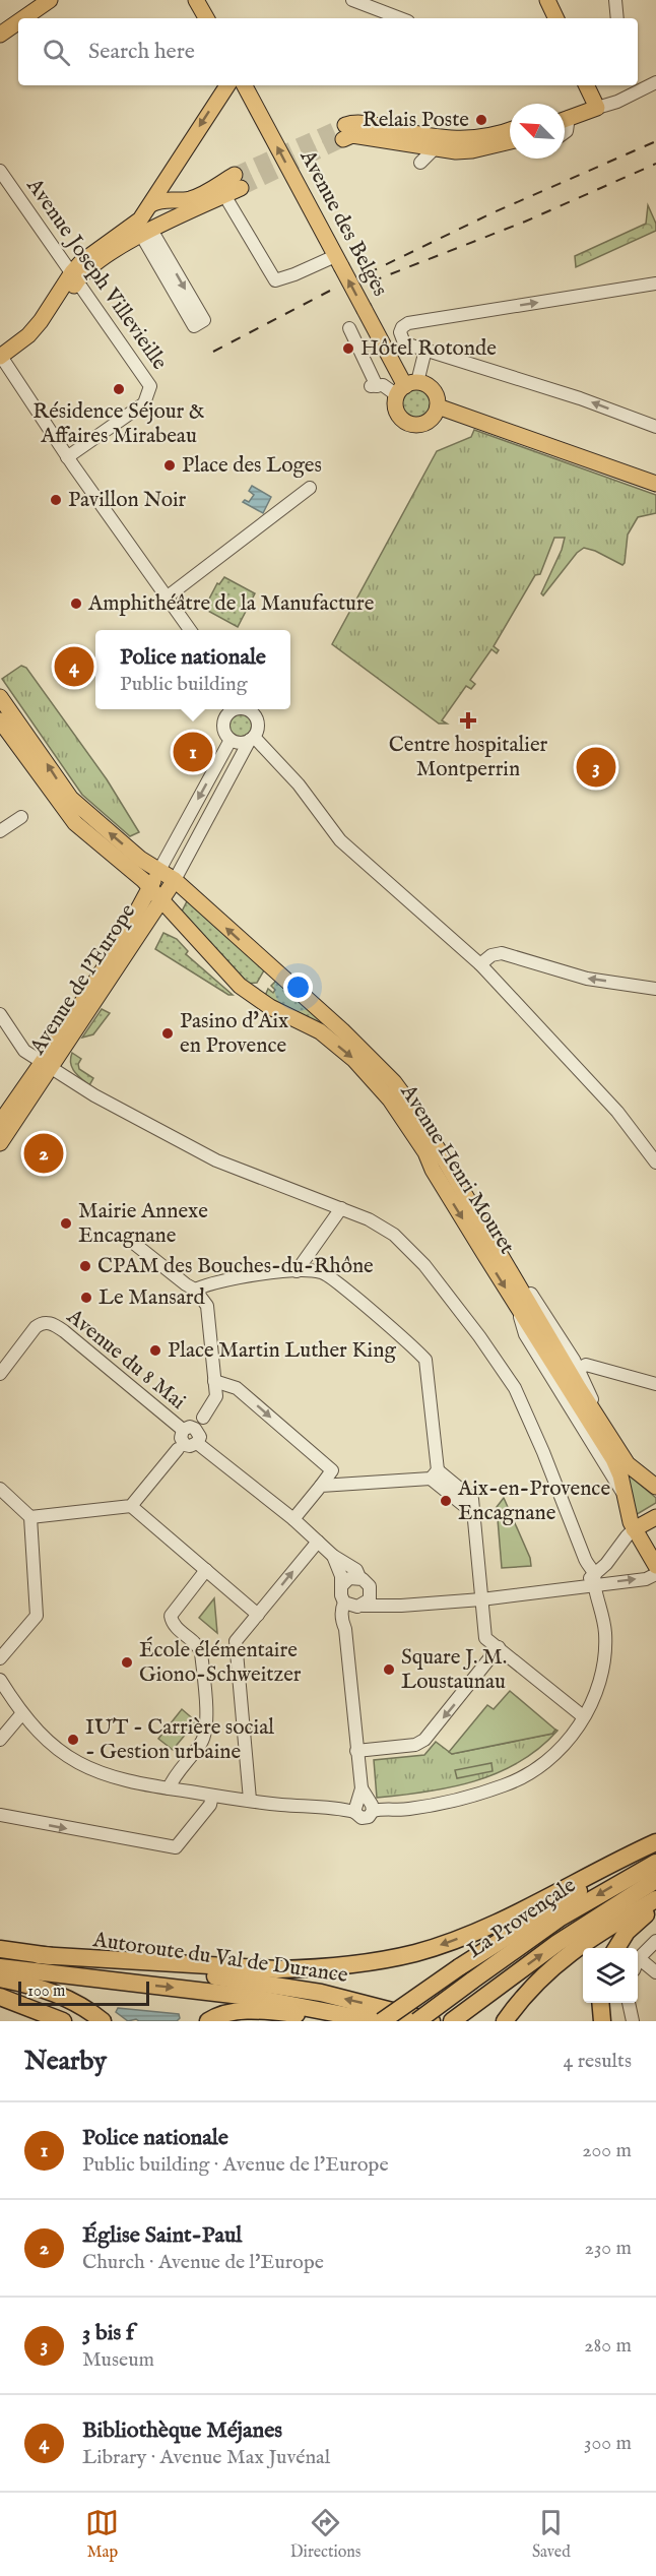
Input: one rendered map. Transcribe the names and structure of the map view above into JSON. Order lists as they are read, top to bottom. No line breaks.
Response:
{"streets":{"highway":["La Provençale","Autoroute du Val de Durance"],"main road":["Avenue des Belges","Avenue de l'Europe","Avenue Henri Mouret"],"street":["Avenue Joseph Villevieille","Avenue du 8 Mai"]},"crossings":[["Avenue de l'Europe","Avenue Henri Mouret"]],"one_way":["Avenue des Belges"],"places":{"other":["Relais Poste","Hôtel Rotonde","Résidence Séjour & Affaires Mirabeau","Place des Loges","Pavillon Noir","Amphithéâtre de la Manufacture","Pasino d'Aix en Provence","Mairie Annexe Encagnane","CPAM des Bouches-du-Rhône","Le Mansard","Place Martin Luther King","Aix-en-Provence Encagnane","École élémentaire Giono-Schweitzer","Square J. M. Loustaunau","IUT - Carrière social - Gestion urbaine"],"health":["Centre hospitalier Montperrin"]},"scale_bar":"100 m","north":"top left","page":{"search":"Search here","popup":["Police nationale","Public building"],"pins":["4","1","3","2"],"scale":"100 m","heading":["Nearby","4 results"],"list":[{"mark":"1","name":"Police nationale","note":"Public building · Avenue de l'Europe","value":"200 m"},{"mark":"2","name":"Église Saint-Paul","note":"Church · Avenue de l'Europe","value":"230 m"},{"mark":"3","name":"3 bis f","note":"Museum","value":"280 m"},{"mark":"4","name":"Bibliothèque Méjanes","note":"Library · Avenue Max Juvénal","value":"300 m"}],"nav":["Map","Directions","Saved"]}}
